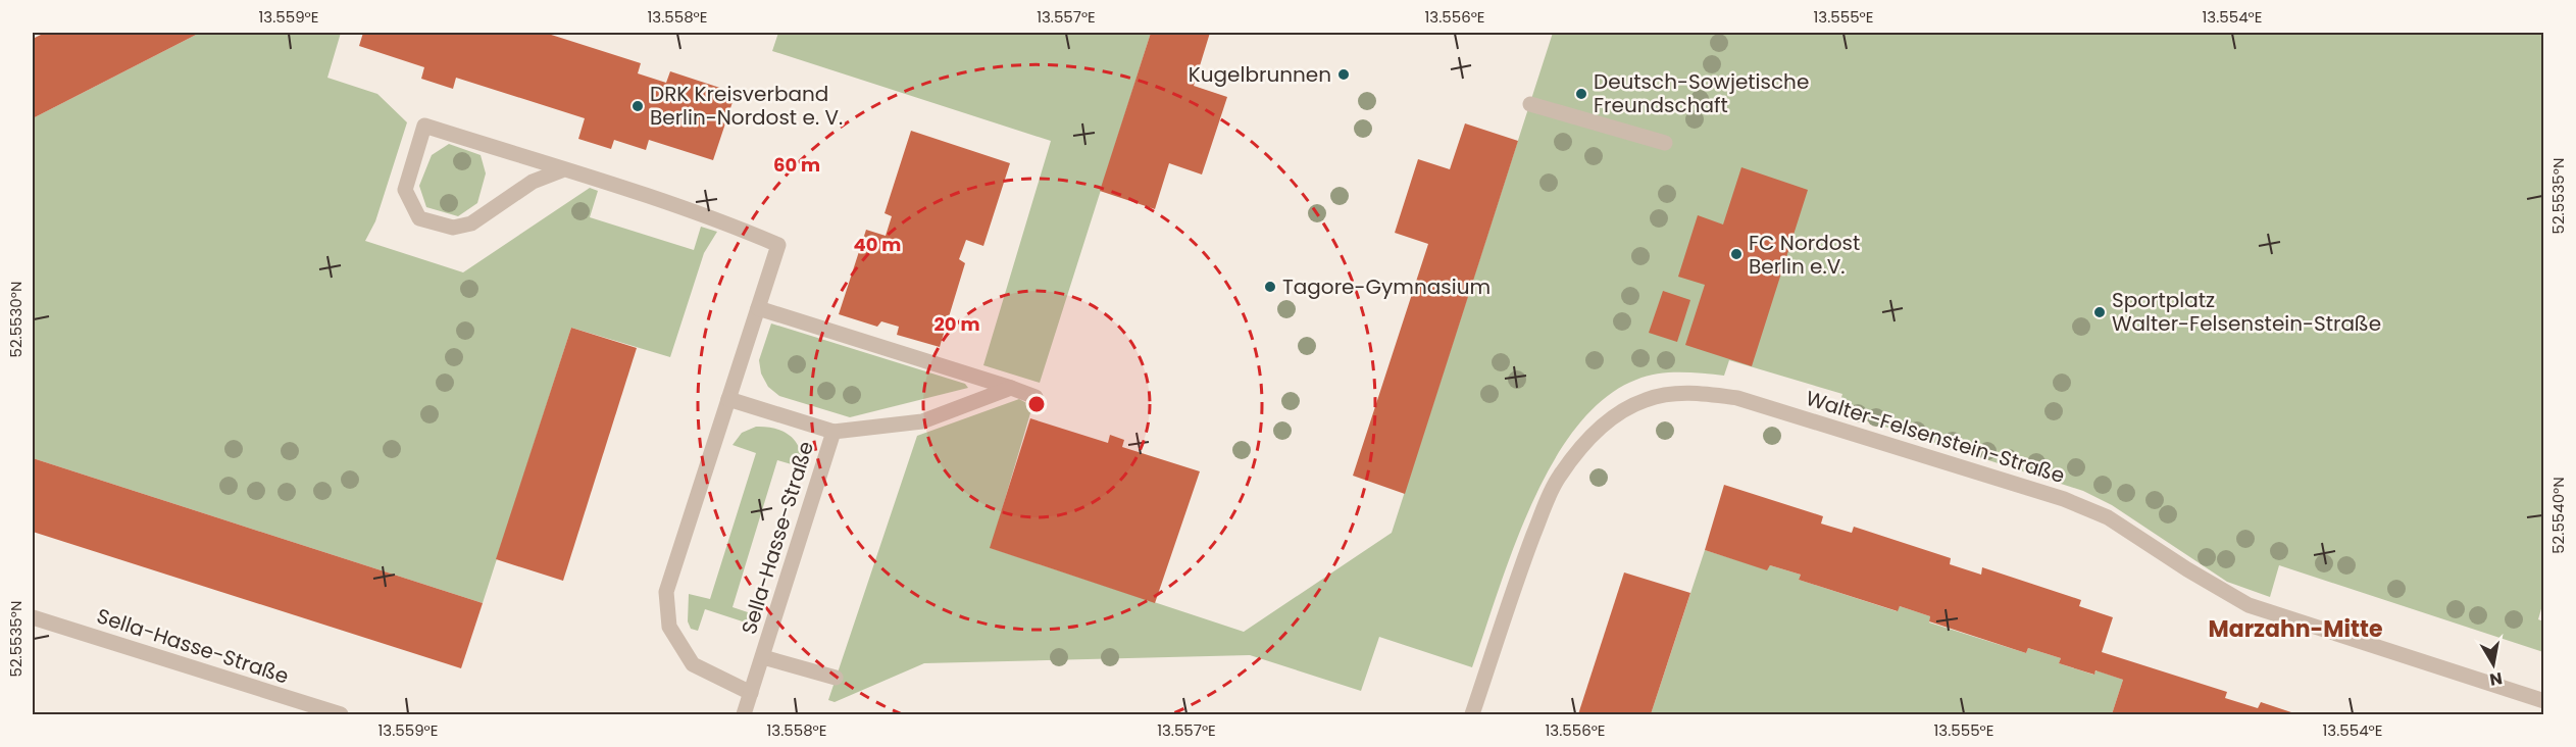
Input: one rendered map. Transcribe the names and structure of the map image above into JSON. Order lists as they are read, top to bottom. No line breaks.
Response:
{"streets":{"street":["Walter-Felsenstein-Straße","Sella-Hasse-Straße"]},"districts":["Marzahn-Mitte"],"places":["Kugelbrunnen","Deutsch-Sowjetische Freundschaft","DRK Kreisverband Berlin-Nordost e. V.","FC Nordost Berlin e.V.","Tagore-Gymnasium","Sportplatz Walter-Felsenstein-Straße"],"north":"bottom","coordinates":["13.559°E","13.558°E","13.557°E","13.556°E","13.555°E","13.554°E","52.5535°N","52.5530°N","52.5540°N"],"rings":["60 m","40 m","20 m"]}
